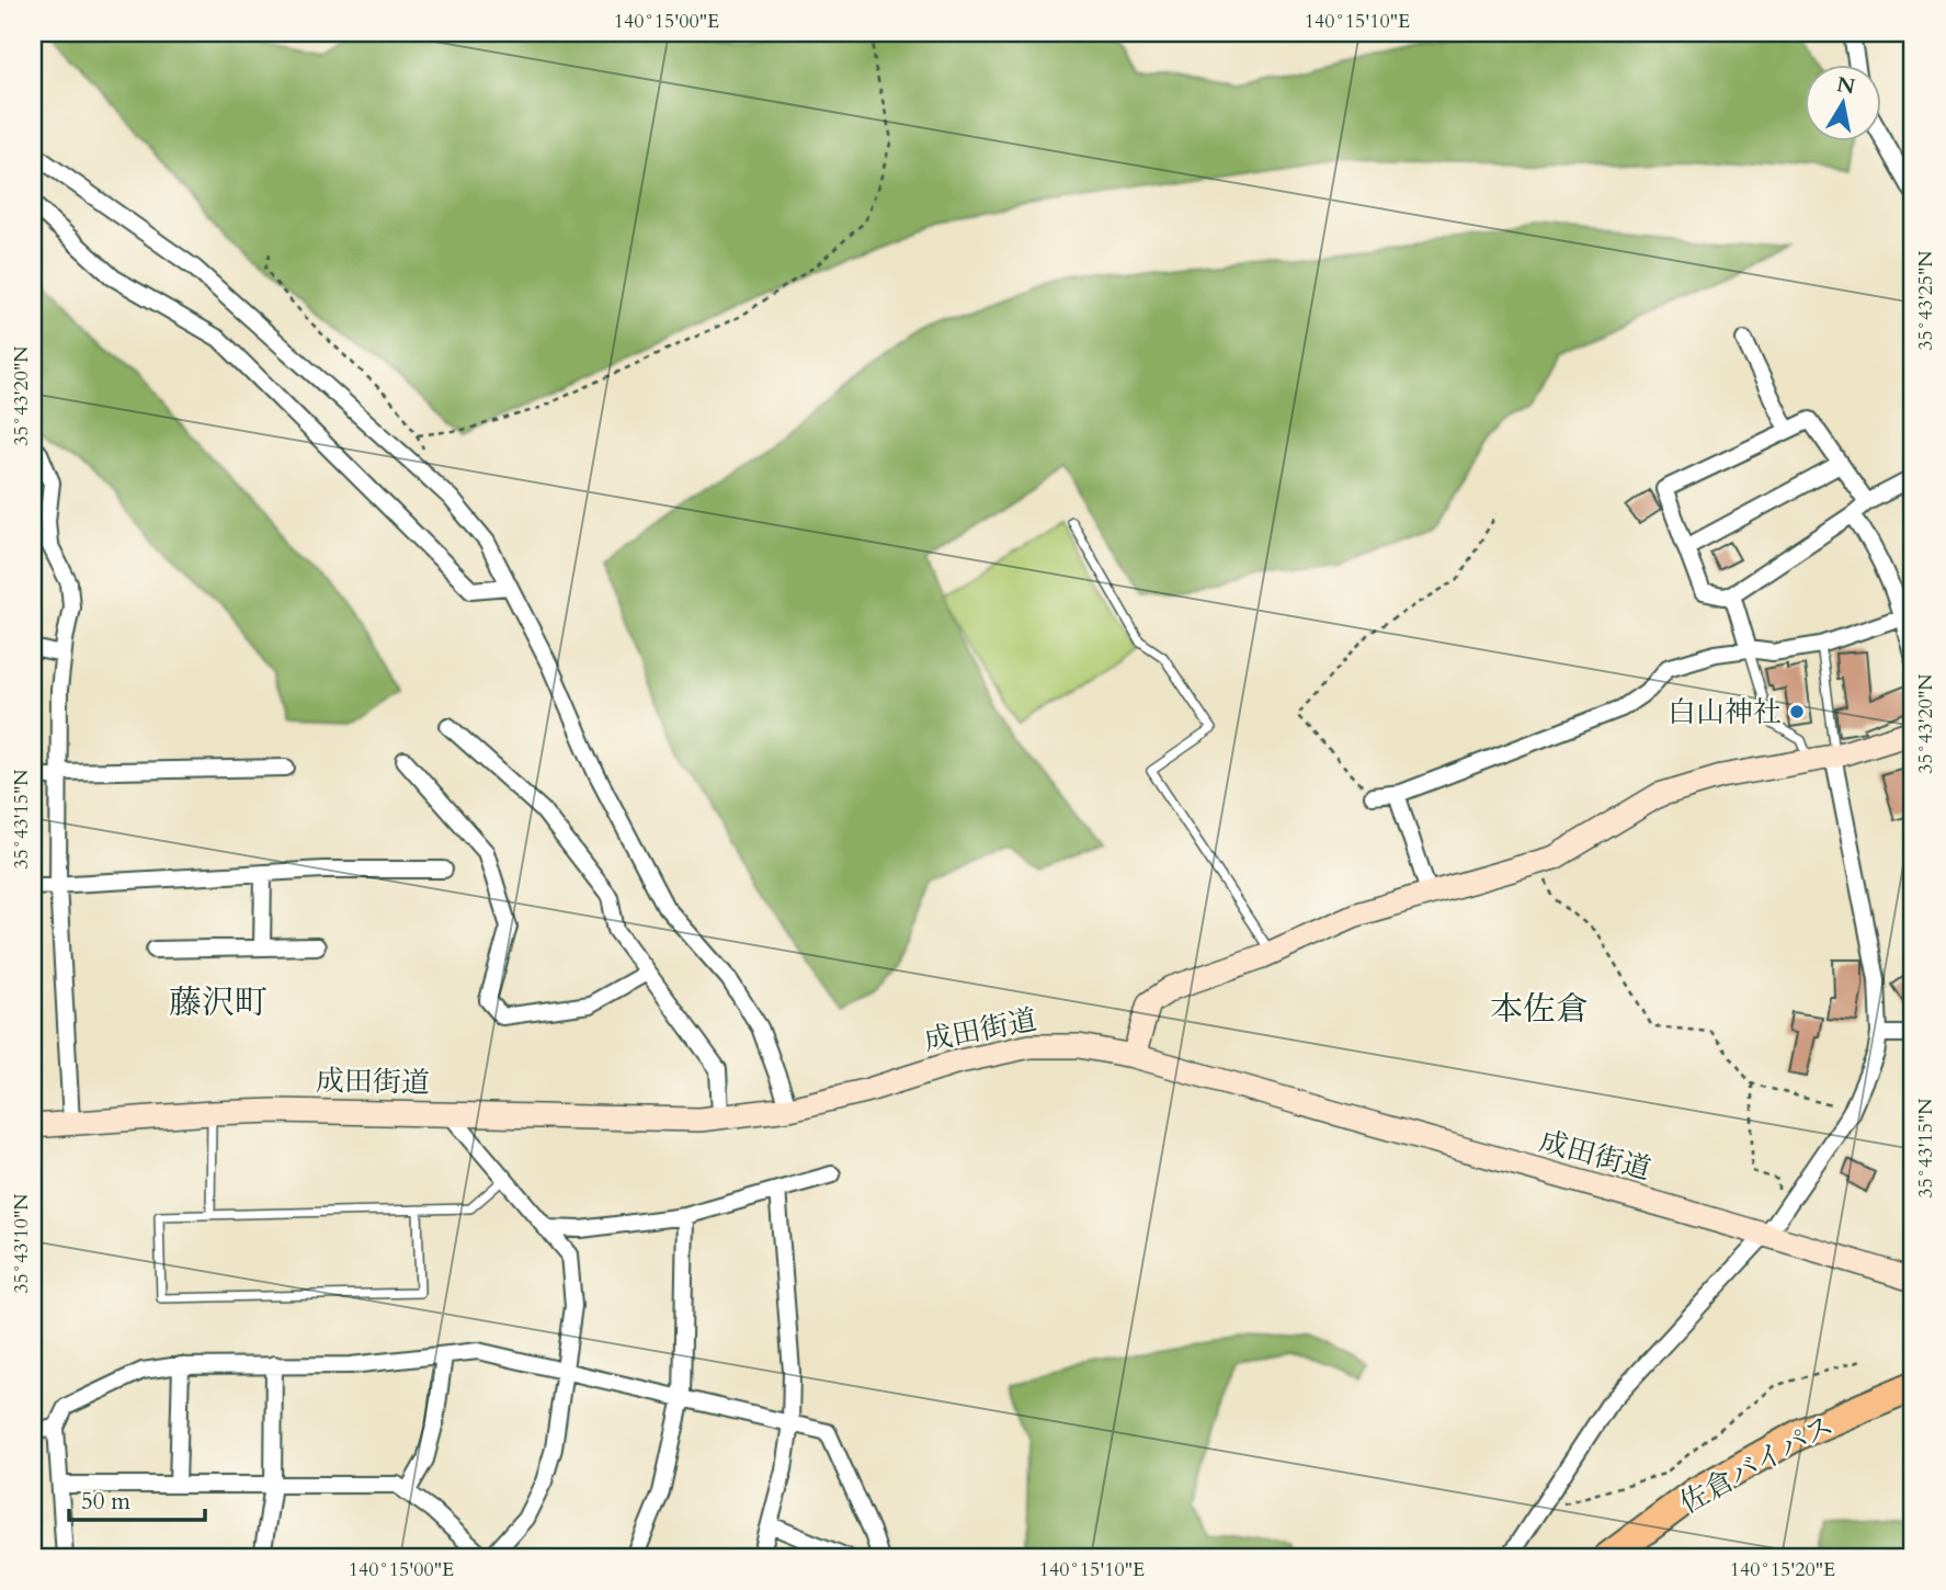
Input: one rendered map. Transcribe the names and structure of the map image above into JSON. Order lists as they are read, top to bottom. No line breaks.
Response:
{"streets":{"highway":["佐倉バイパス"],"street":["成田街道"]},"districts":["藤沢町","本佐倉"],"places":["白山神社"],"scale_bar":"50 m","north":"top","coordinates":["140°15'00\"E","140°15'10\"E","35°43'25\"N","35°43'20\"N","35°43'15\"N","35°43'10\"N","140°15'20\"E"]}
